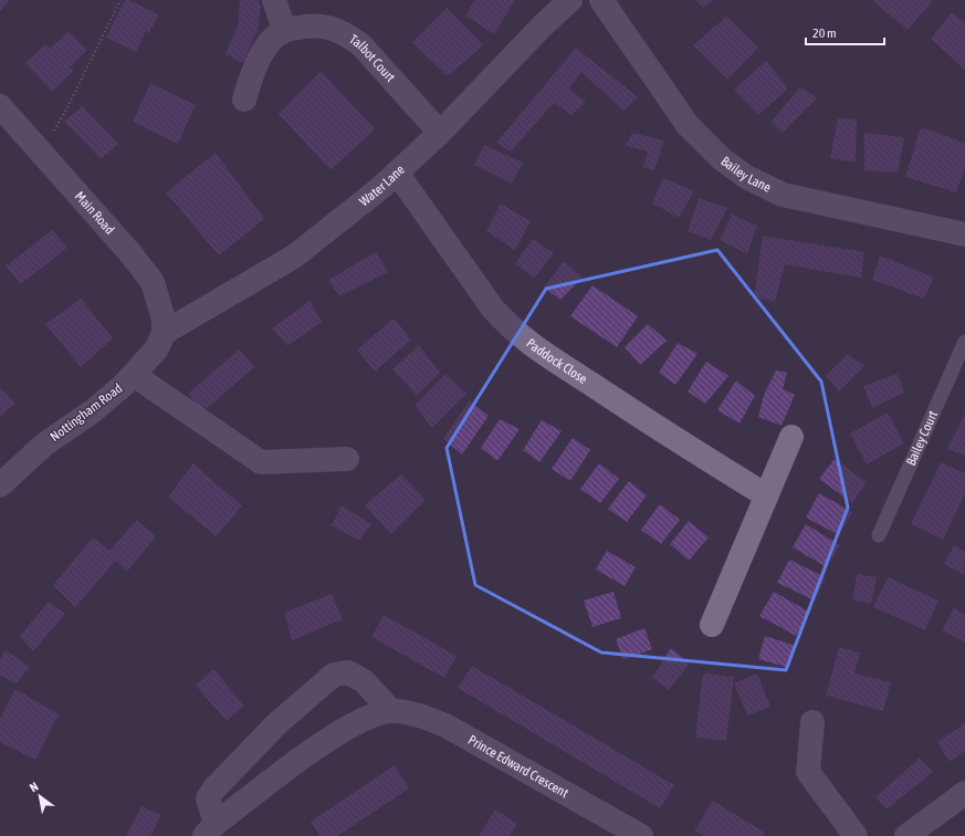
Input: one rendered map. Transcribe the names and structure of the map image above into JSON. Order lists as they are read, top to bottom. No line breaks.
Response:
{"streets":{"street":["Talbot Court","Bailey Lane","Water Lane","Main Road","Paddock Close","Nottingham Road","Prince Edward Crescent"],"lane":["Bailey Court"]},"crossings":[["Talbot Court","Water Lane"],["Water Lane","Main Road"],["Water Lane","Paddock Close"],["Water Lane","Nottingham Road"],["Main Road","Nottingham Road"]],"scale_bar":"20 m","north":"top left"}
